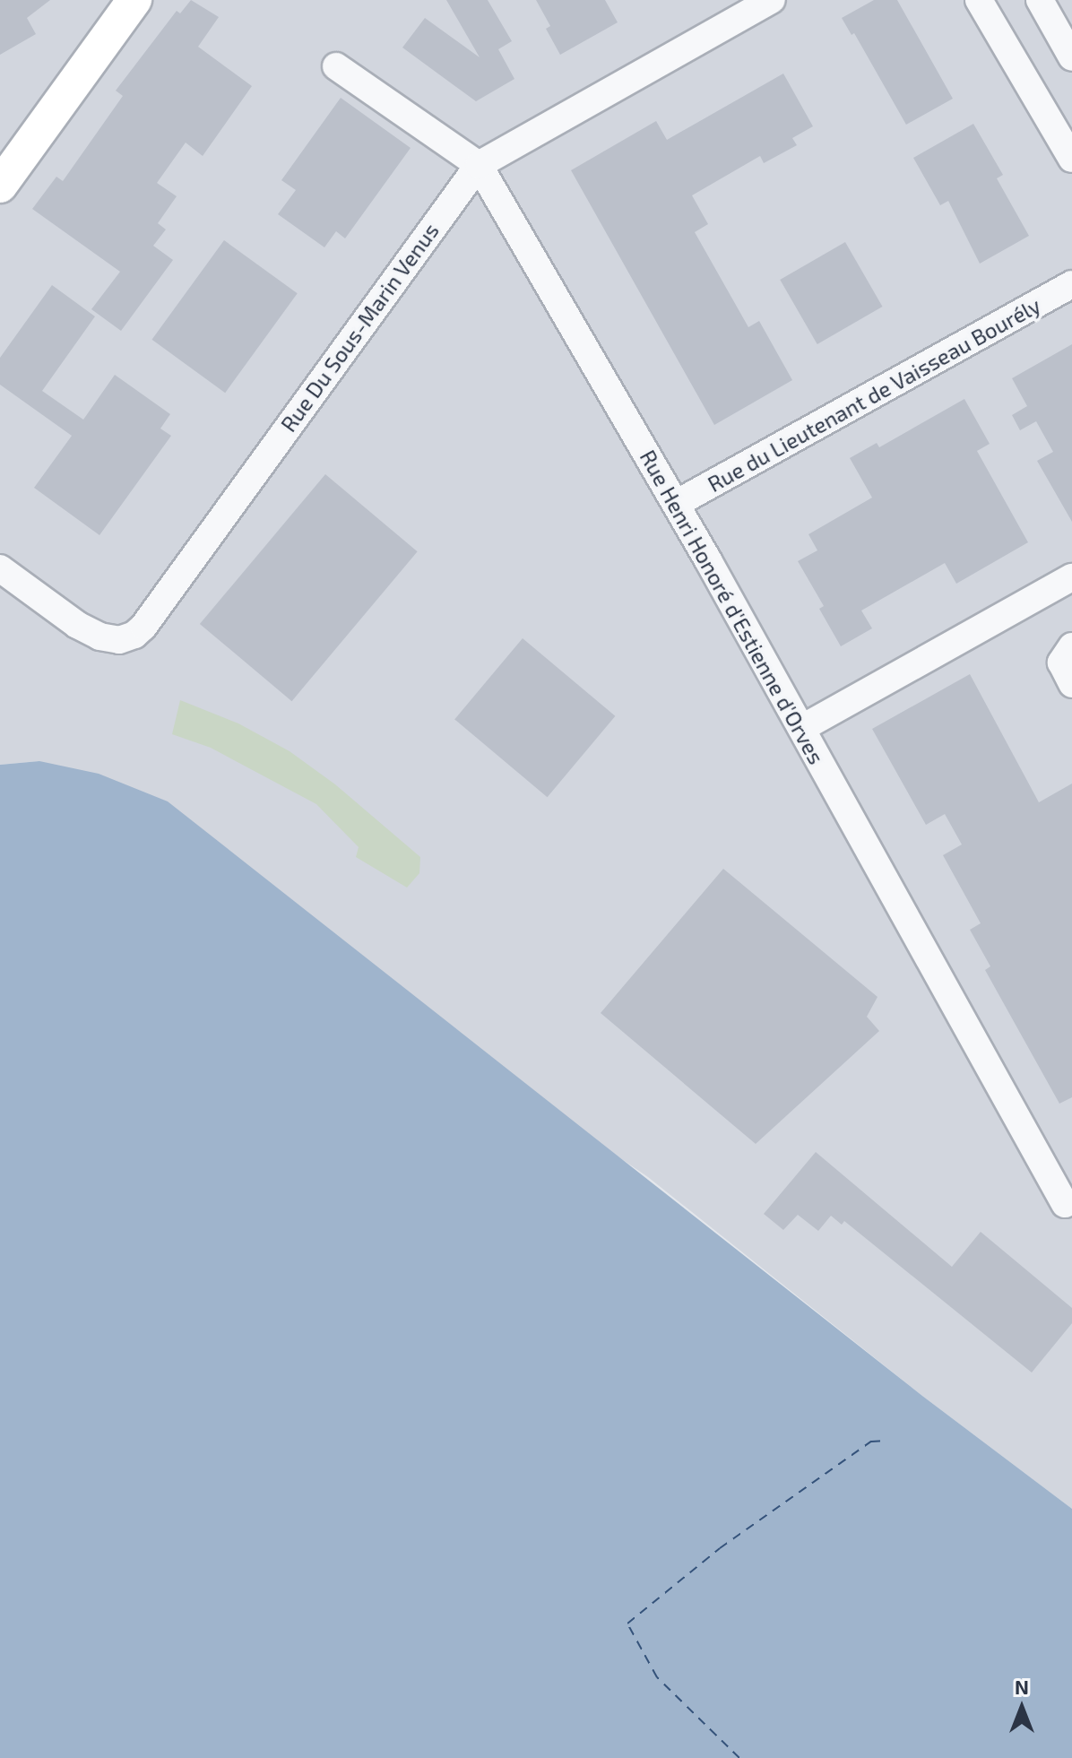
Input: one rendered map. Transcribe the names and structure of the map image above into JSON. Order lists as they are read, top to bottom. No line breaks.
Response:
{"streets":{"street":["Rue Du Sous-Marin Venus","Rue du Lieutenant de Vaisseau Bourély","Rue Henri Honoré d'Estienne d'Orves"]},"crossings":[["Rue Du Sous-Marin Venus","Rue Henri Honoré d'Estienne d'Orves"],["Rue du Lieutenant de Vaisseau Bourély","Rue Henri Honoré d'Estienne d'Orves"]],"north":"top"}
